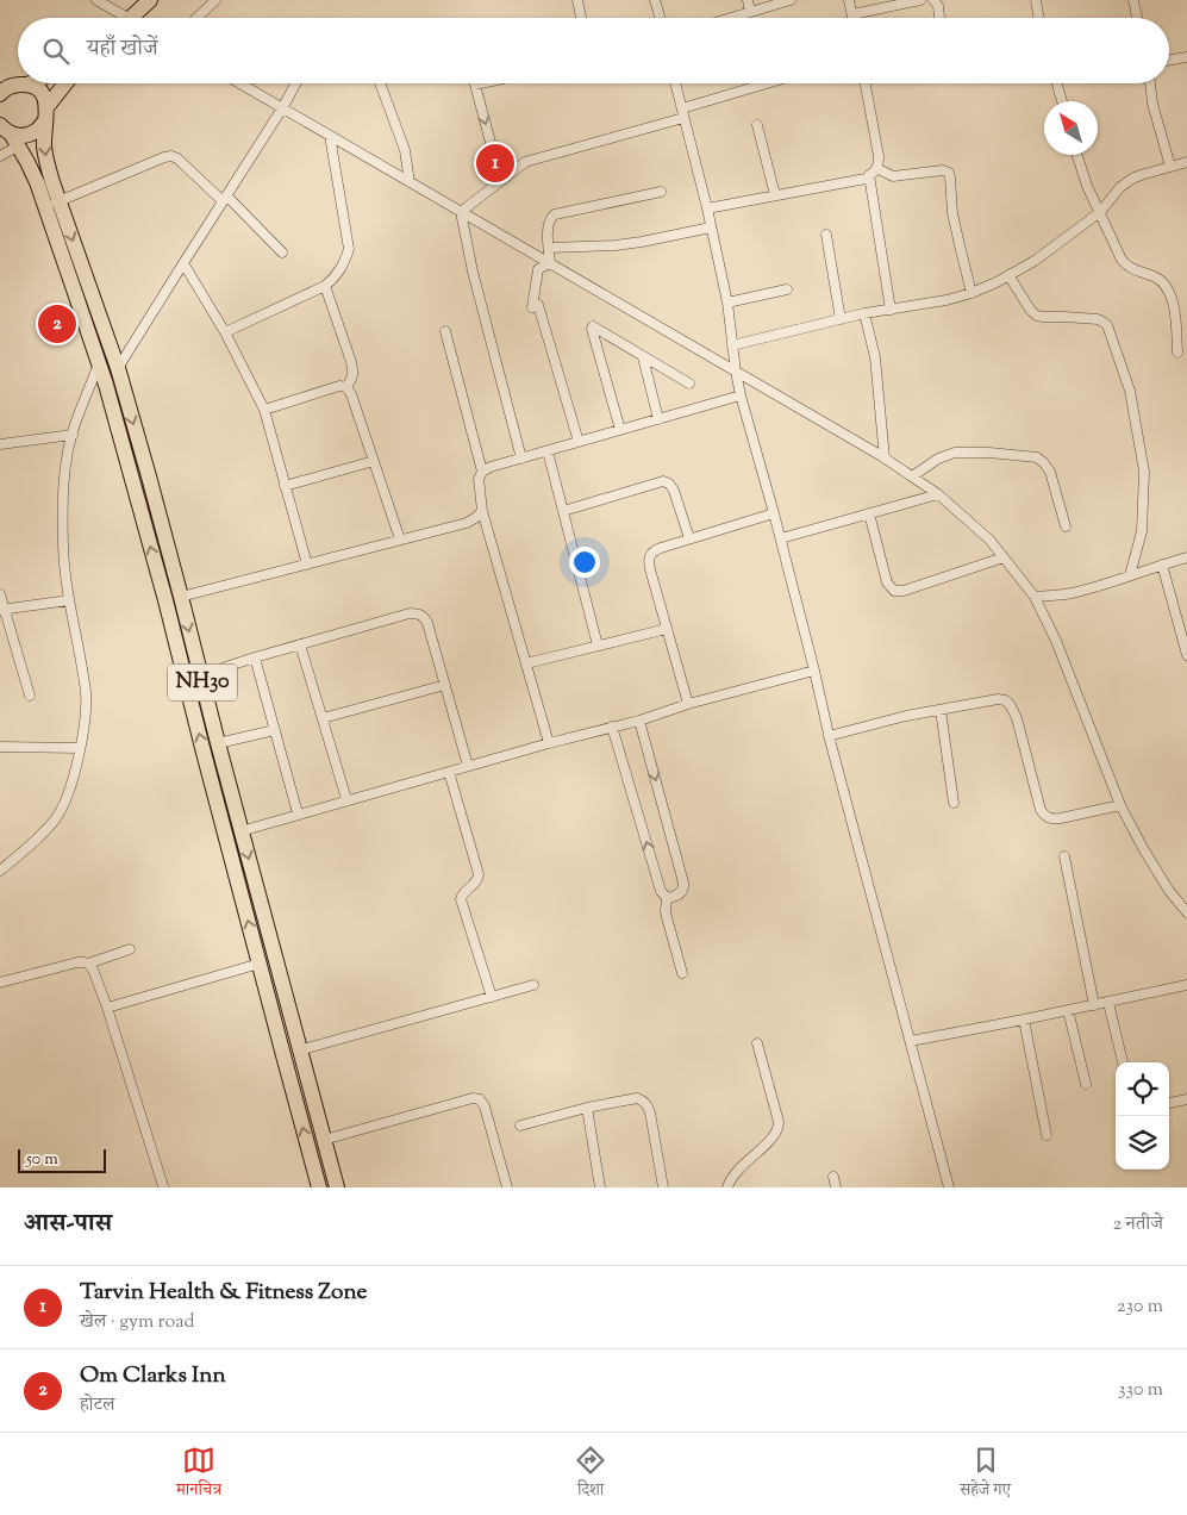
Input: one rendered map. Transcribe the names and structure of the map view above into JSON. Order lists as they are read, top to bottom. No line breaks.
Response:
{"streets":{"highway":["NH30"]},"scale_bar":"50 m","north":"top left","page":{"search":"यहाँ खोजें","pins":["1","2"],"scale":"50 m","heading":["आस-पास","2 नतीजे"],"list":[{"mark":"1","name":"Tarvin Health & Fitness Zone","note":"खेल · gym road","value":"230 m"},{"mark":"2","name":"Om Clarks Inn","note":"होटल","value":"330 m"}],"nav":["मानचित्र","दिशा","सहेजे गए"]}}
